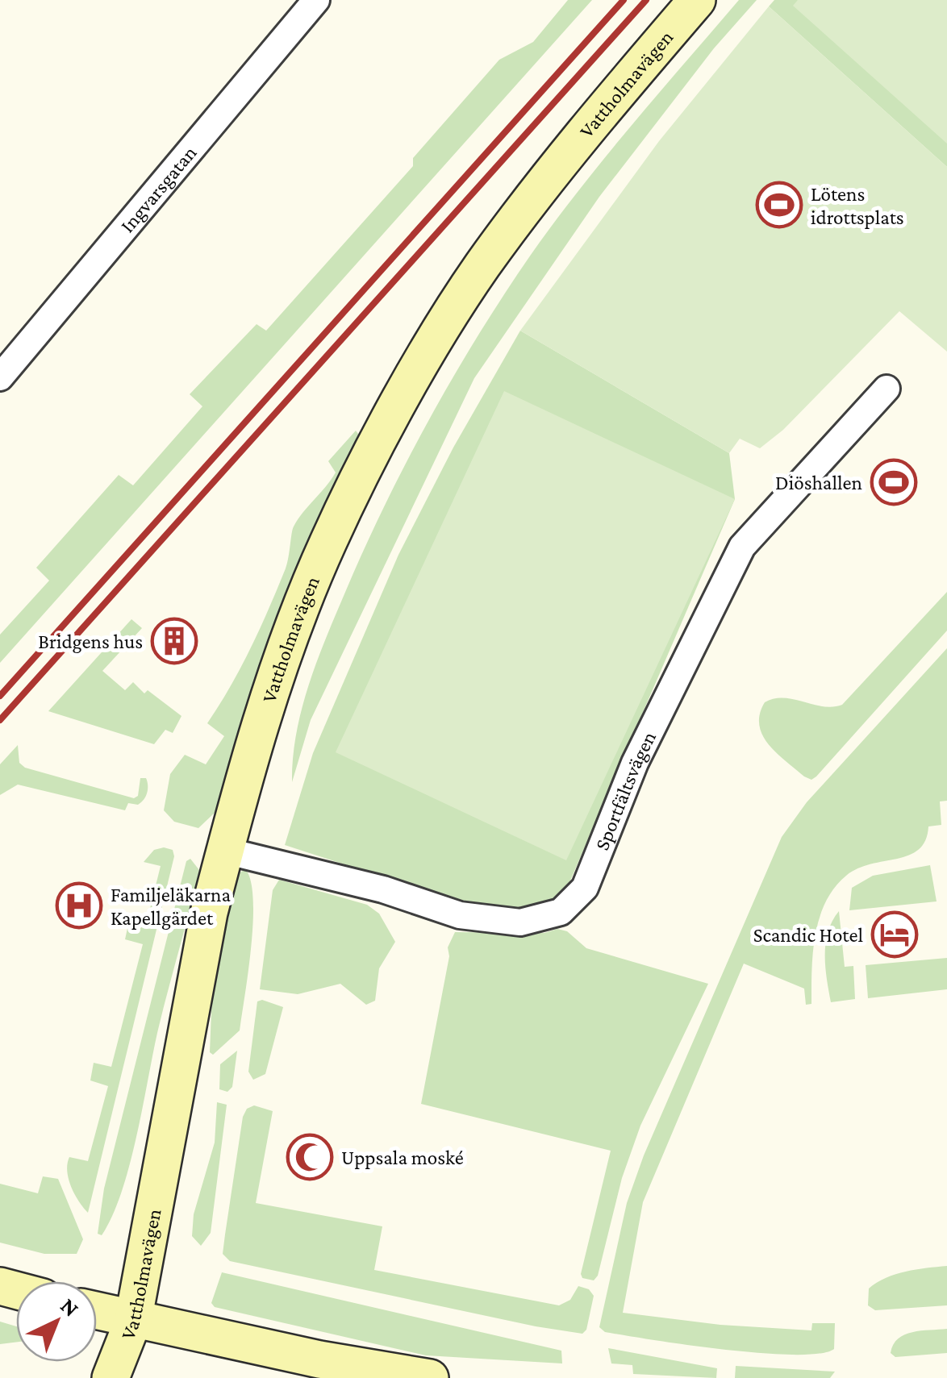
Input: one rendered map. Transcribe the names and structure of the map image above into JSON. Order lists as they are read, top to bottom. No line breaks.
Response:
{"streets":{"main road":["Vattholmavägen"],"street":["Ingvarsgatan","Sportfältsvägen"]},"crossings":[["Vattholmavägen","Sportfältsvägen"]],"places":{"sports":["Lötens idrottsplats","Diöshallen"],"building":["Bridgens hus"],"hospital":["Familjeläkarna Kapellgärdet"],"hotel":["Scandic Hotel"],"mosque":["Uppsala moské"]},"north":"top right"}
